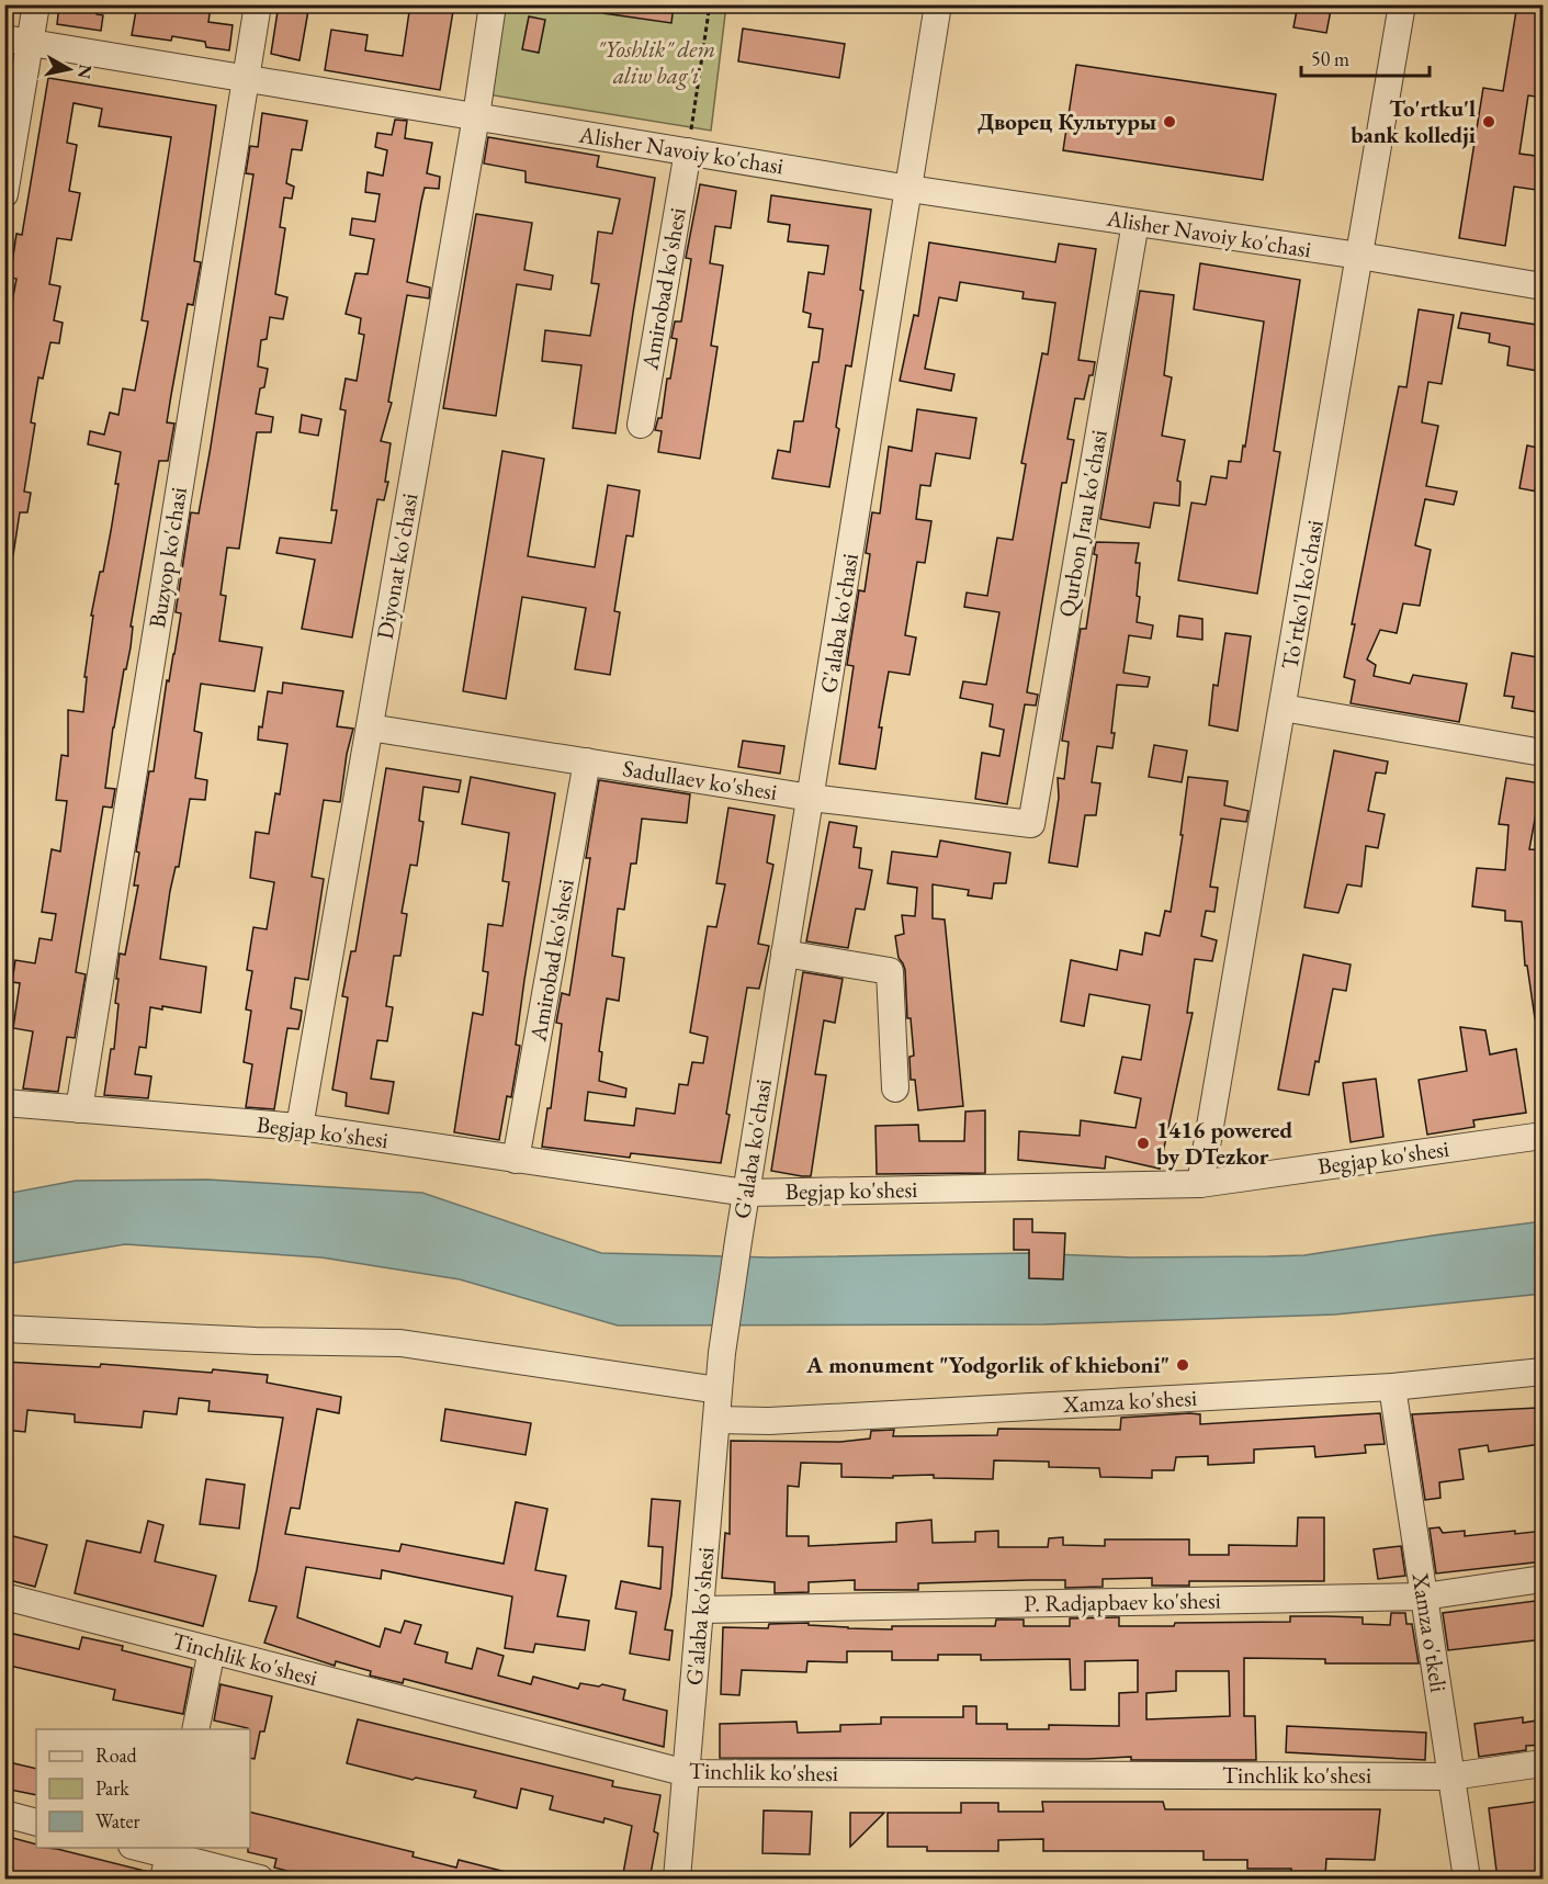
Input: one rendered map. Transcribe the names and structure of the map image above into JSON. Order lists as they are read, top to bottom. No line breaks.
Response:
{"streets":{"street":["Alisher Navoiy ko'chasi","Amirobad ko'shesi","Qurbon Jrau ko'chasi","Buzyop ko'chasi","Diyonat ko'chasi","To'rtko'l ko'chasi","G'alaba ko'chasi","Sadullaev ko'shesi","Begjap ko'shesi","Xamza ko'shesi","P. Radjapbaev ko'shesi","G'alaba ko'shesi","Xamza o'tkeli","Tinchlik ko'shesi"]},"crossings":[["Alisher Navoiy ko'chasi","Amirobad ko'shesi"],["Alisher Navoiy ko'chasi","Qurbon Jrau ko'chasi"],["Alisher Navoiy ko'chasi","Buzyop ko'chasi"],["Alisher Navoiy ko'chasi","Diyonat ko'chasi"],["Alisher Navoiy ko'chasi","To'rtko'l ko'chasi"],["Alisher Navoiy ko'chasi","G'alaba ko'chasi"],["Amirobad ko'shesi","Sadullaev ko'shesi"],["Amirobad ko'shesi","Begjap ko'shesi"],["Qurbon Jrau ko'chasi","Sadullaev ko'shesi"],["Buzyop ko'chasi","Begjap ko'shesi"],["Diyonat ko'chasi","Sadullaev ko'shesi"],["Diyonat ko'chasi","Begjap ko'shesi"],["To'rtko'l ko'chasi","Begjap ko'shesi"],["G'alaba ko'chasi","Sadullaev ko'shesi"],["G'alaba ko'chasi","Begjap ko'shesi"],["G'alaba ko'chasi","G'alaba ko'shesi"],["Xamza ko'shesi","G'alaba ko'shesi"],["Xamza ko'shesi","Xamza o'tkeli"],["P. Radjapbaev ko'shesi","G'alaba ko'shesi"],["P. Radjapbaev ko'shesi","Xamza o'tkeli"],["G'alaba ko'shesi","Tinchlik ko'shesi"],["Xamza o'tkeli","Tinchlik ko'shesi"]],"parks":["\"Yoshlik\" dem aliw bag'i"],"places":["Дворец Культуры","To'rtku'l bank kolledji","1416 powered by DTezkor","A monument \"Yodgorlik of khieboni\""],"legend":["Road","Park","Water"],"scale_bar":"50 m","north":"right"}
